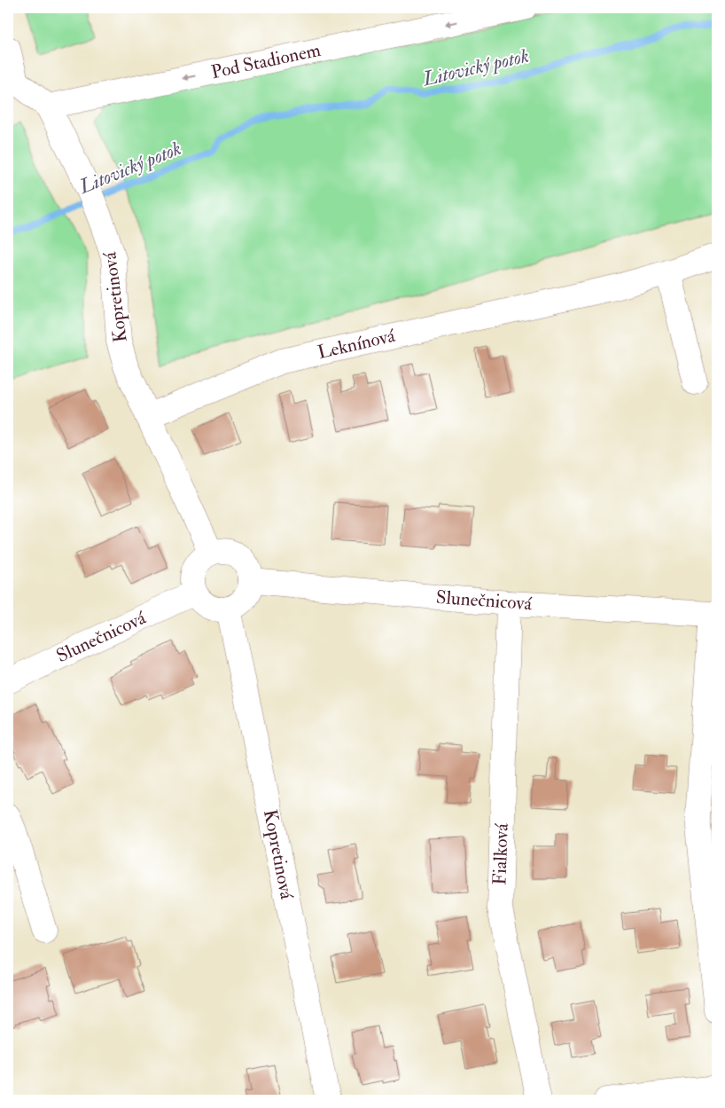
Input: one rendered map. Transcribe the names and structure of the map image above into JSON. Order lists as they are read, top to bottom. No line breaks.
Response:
{"streets":{"street":["Pod Stadionem","Kopretinová","Leknínová","Slunečnicová","Fialková"]},"crossings":[["Pod Stadionem","Kopretinová"],["Kopretinová","Leknínová"],["Kopretinová","Slunečnicová"],["Slunečnicová","Fialková"]],"one_way":["Pod Stadionem"],"water":["Litovický potok"]}
